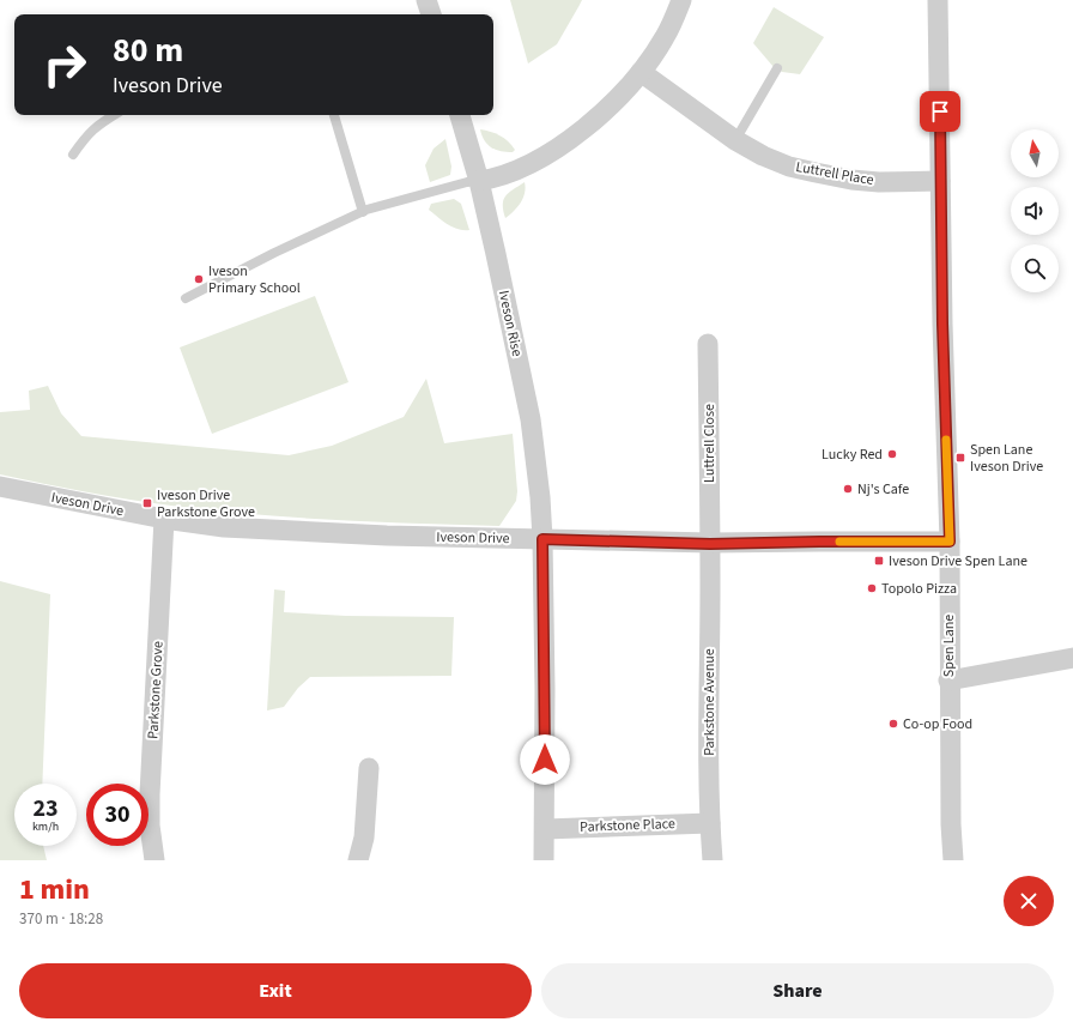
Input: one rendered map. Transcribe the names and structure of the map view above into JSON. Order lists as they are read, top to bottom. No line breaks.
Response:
{"streets":{"street":["Luttrell Place","Iveson Rise","Luttrell Close","Iveson Drive","Spen Lane","Parkstone Grove","Parkstone Avenue","Parkstone Place"]},"crossings":[["Luttrell Place","Spen Lane"],["Iveson Rise","Iveson Drive"],["Iveson Rise","Parkstone Place"],["Luttrell Close","Iveson Drive"],["Luttrell Close","Parkstone Avenue"],["Iveson Drive","Spen Lane"],["Iveson Drive","Parkstone Grove"],["Iveson Drive","Parkstone Avenue"],["Parkstone Avenue","Parkstone Place"]],"places":{"other":["Iveson Primary School","Lucky Red","Nj's Cafe","Topolo Pizza","Co-op Food"],"transit":["Spen Lane Iveson Drive","Iveson Drive Parkstone Grove","Iveson Drive Spen Lane"]},"north":"top","page":{"turn":["80 m","Iveson Drive"],"speed":"23 km/h","limit":"30","heading":["1 min","370 m · 18:28"],"buttons":["Exit","Share"]}}
